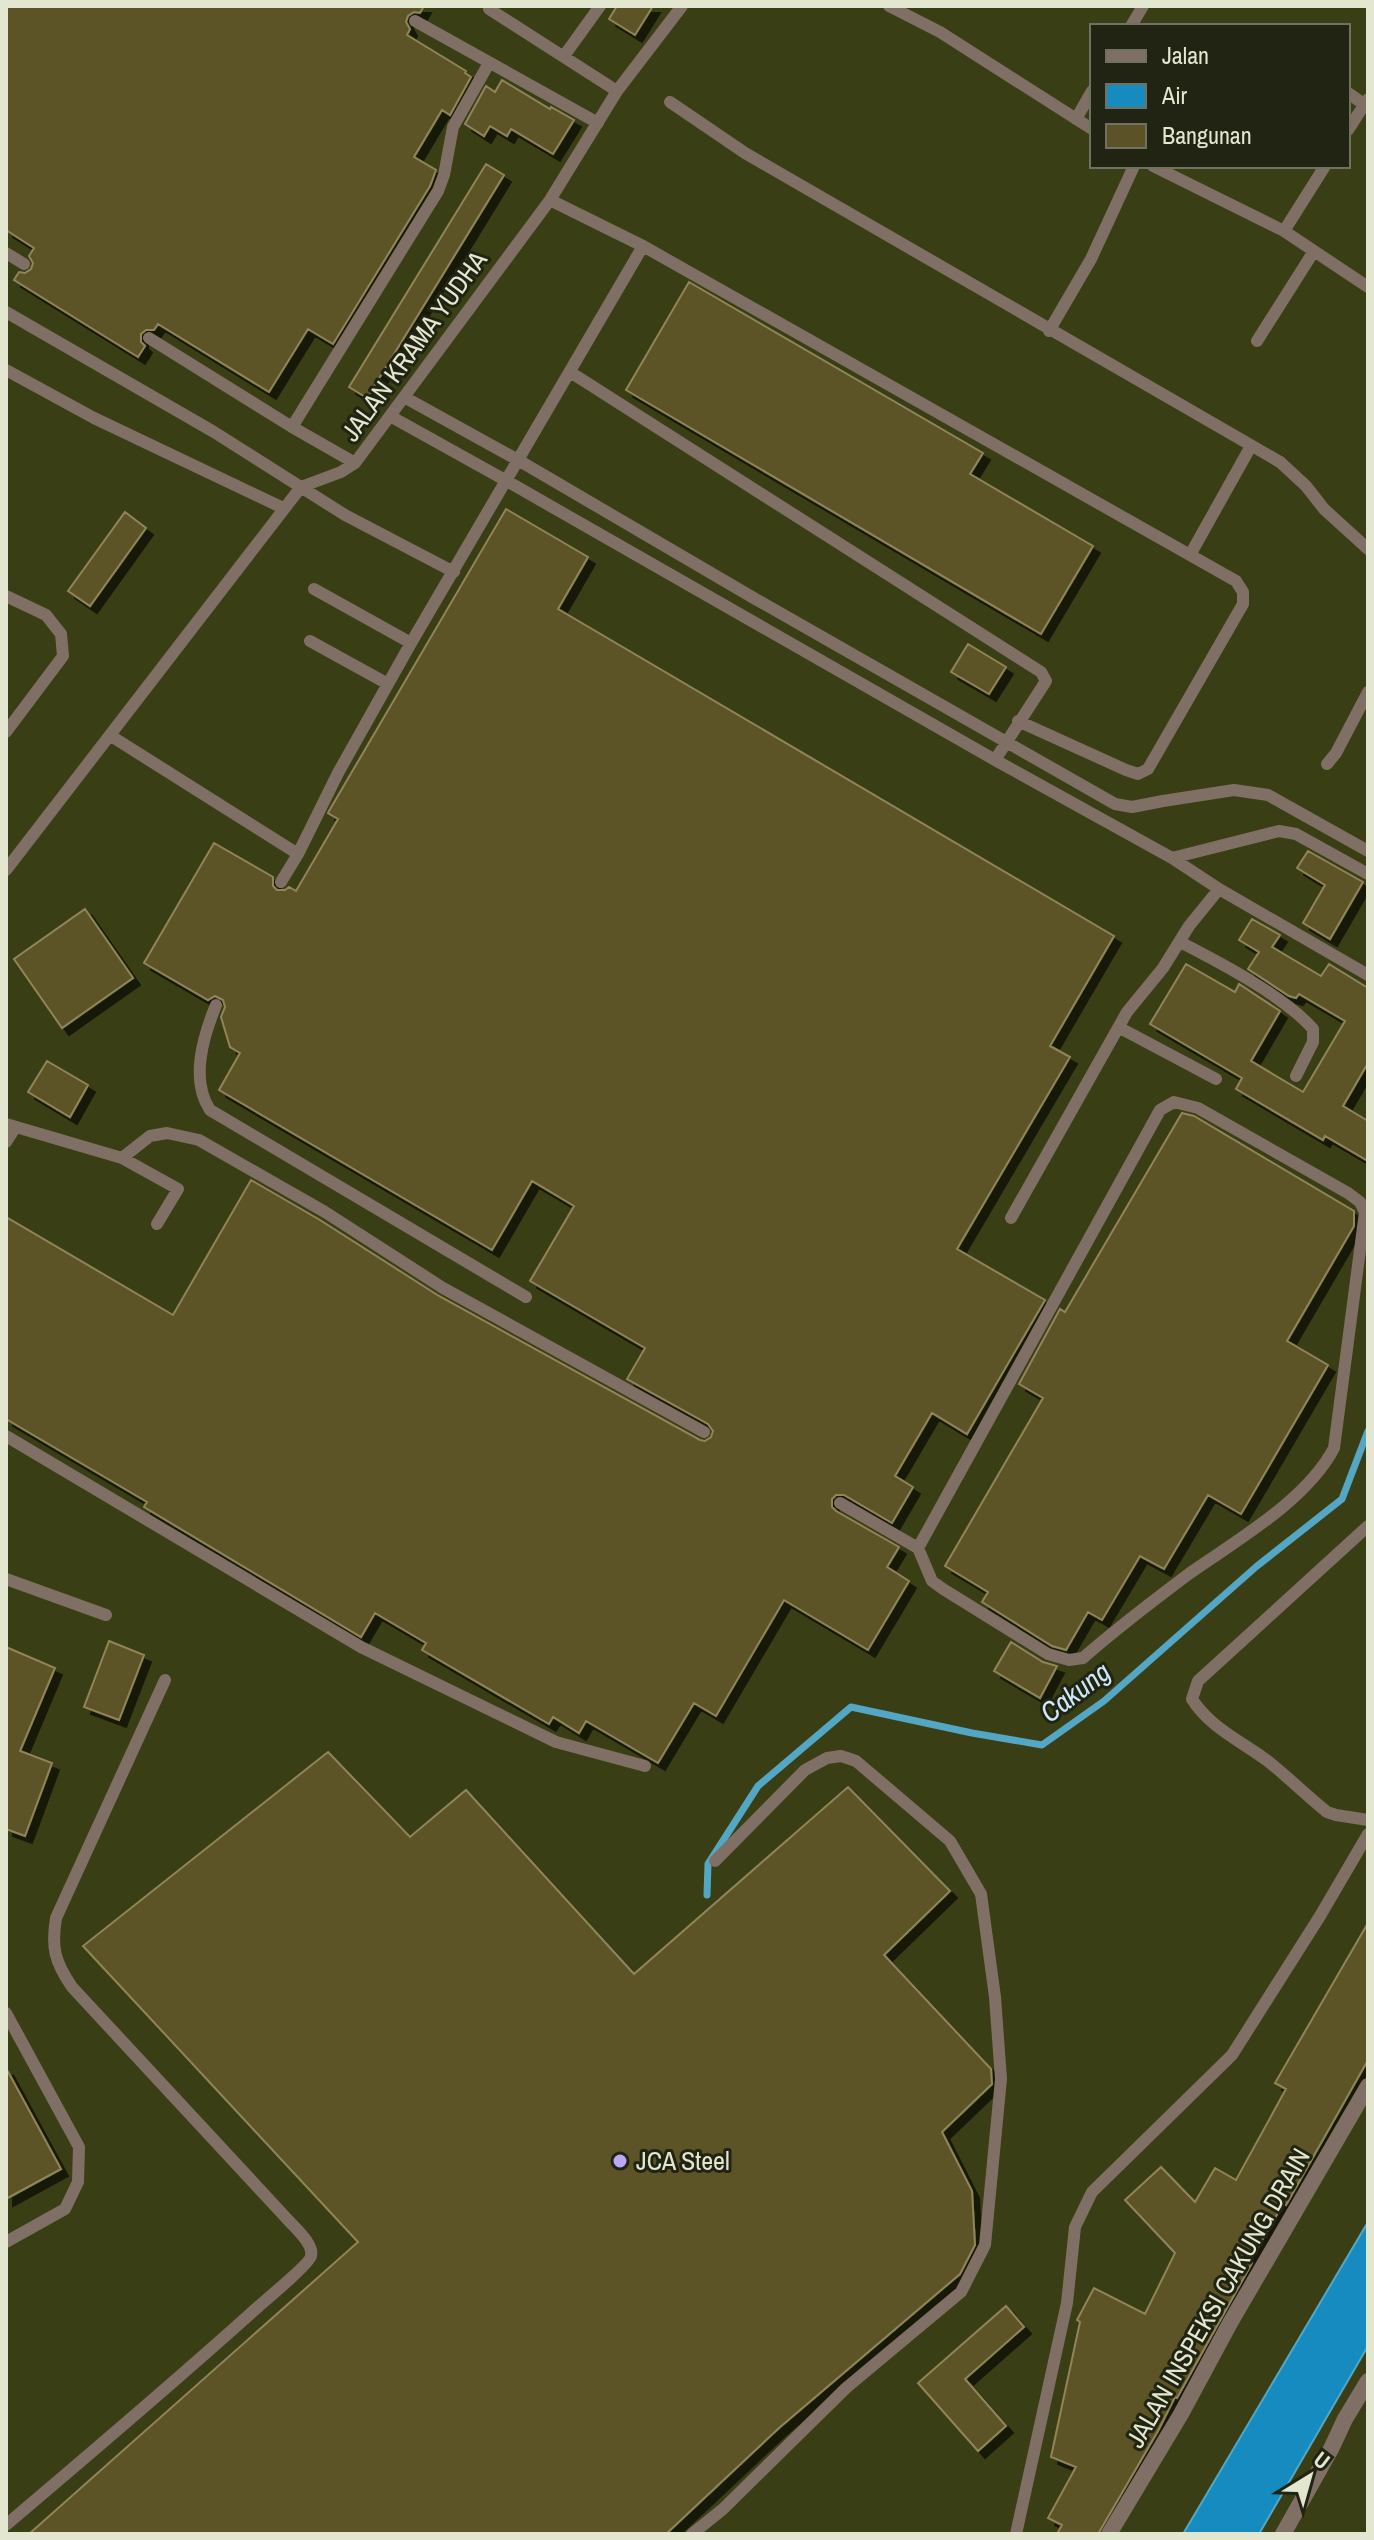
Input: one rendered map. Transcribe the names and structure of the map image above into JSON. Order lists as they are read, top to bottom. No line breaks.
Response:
{"streets":{"street":["JALAN INSPEKSI CAKUNG DRAIN"],"lane":["JALAN KRAMA YUDHA"]},"water":["Cakung"],"places":["JCA Steel"],"legend":["Jalan","Air","Bangunan"],"north":"top right"}
